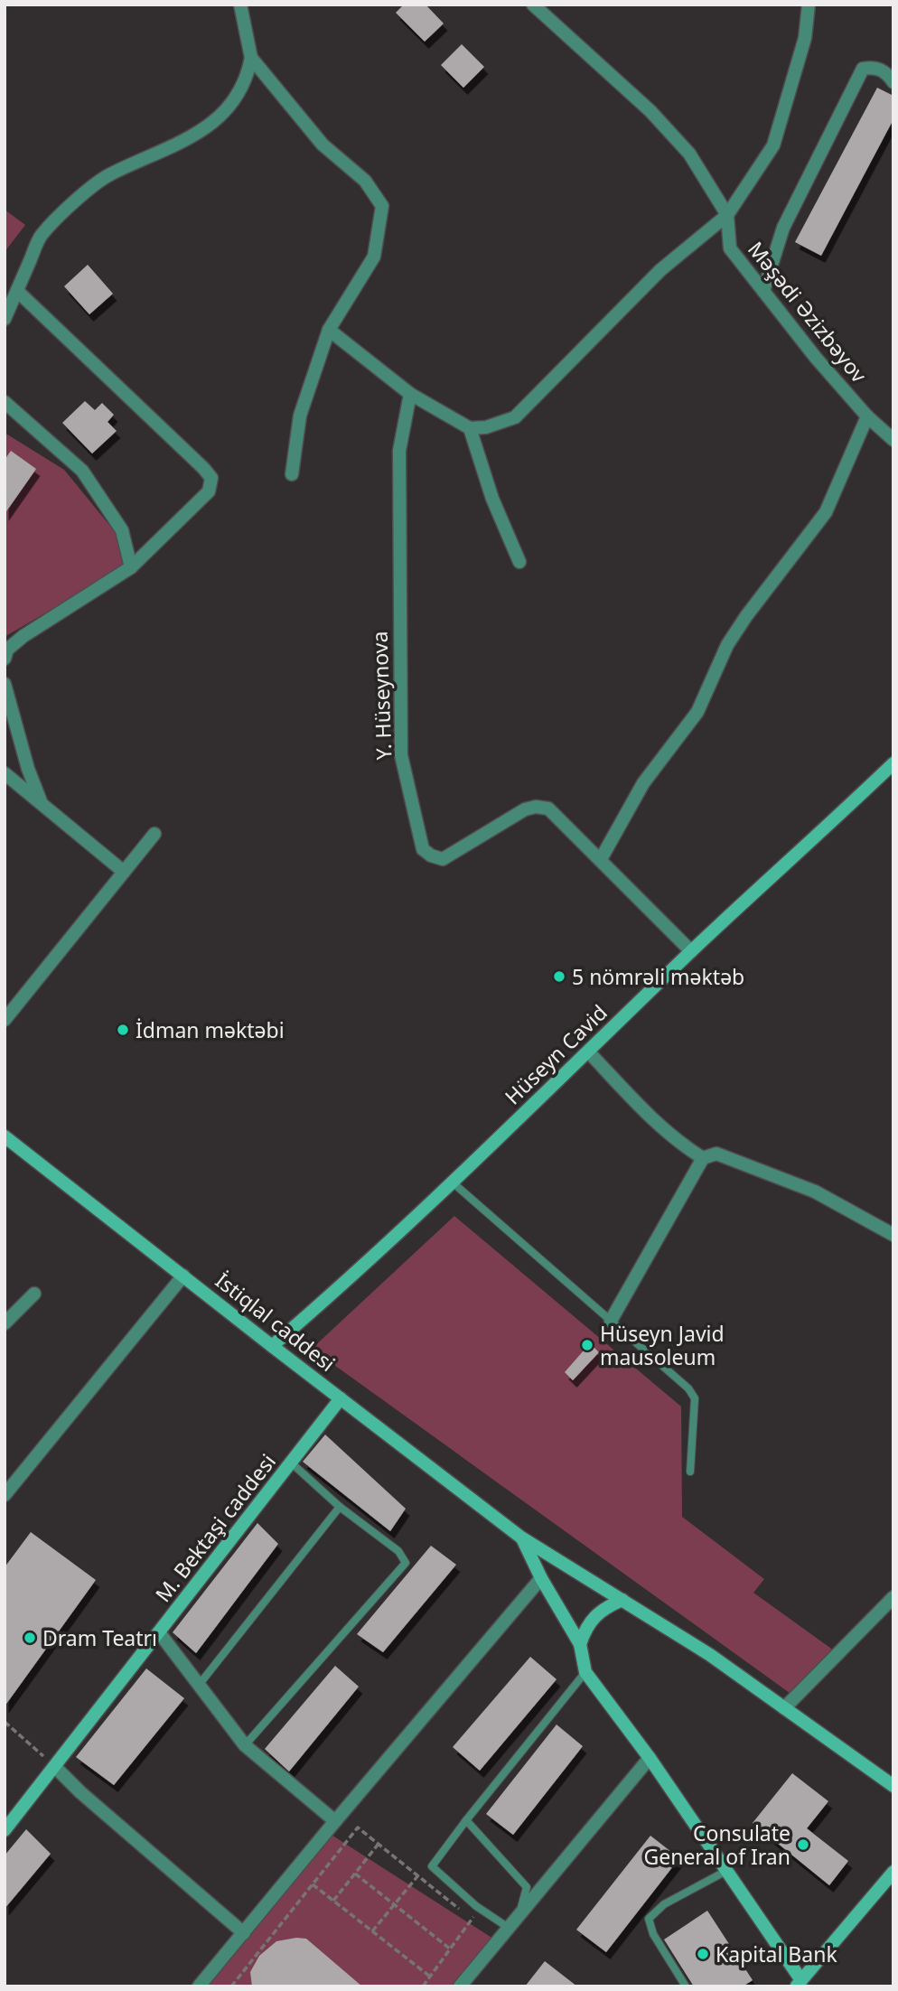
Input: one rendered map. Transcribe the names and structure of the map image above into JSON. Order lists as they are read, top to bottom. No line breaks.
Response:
{"streets":{"main road":["Hüseyn Cavid","İstiqlal caddesi","M. Bektaşi caddesi"],"street":["Məşədi Əzizbəyov","Y. Hüseynova"]},"crossings":[["Y. Hüseynova","Hüseyn Cavid"],["Hüseyn Cavid","İstiqlal caddesi"],["İstiqlal caddesi","M. Bektaşi caddesi"]],"places":["5 nömrəli məktəb","İdman məktəbi","Hüseyn Javid mausoleum","Dram Teatrı","Consulate General of Iran","Kapital Bank"]}
